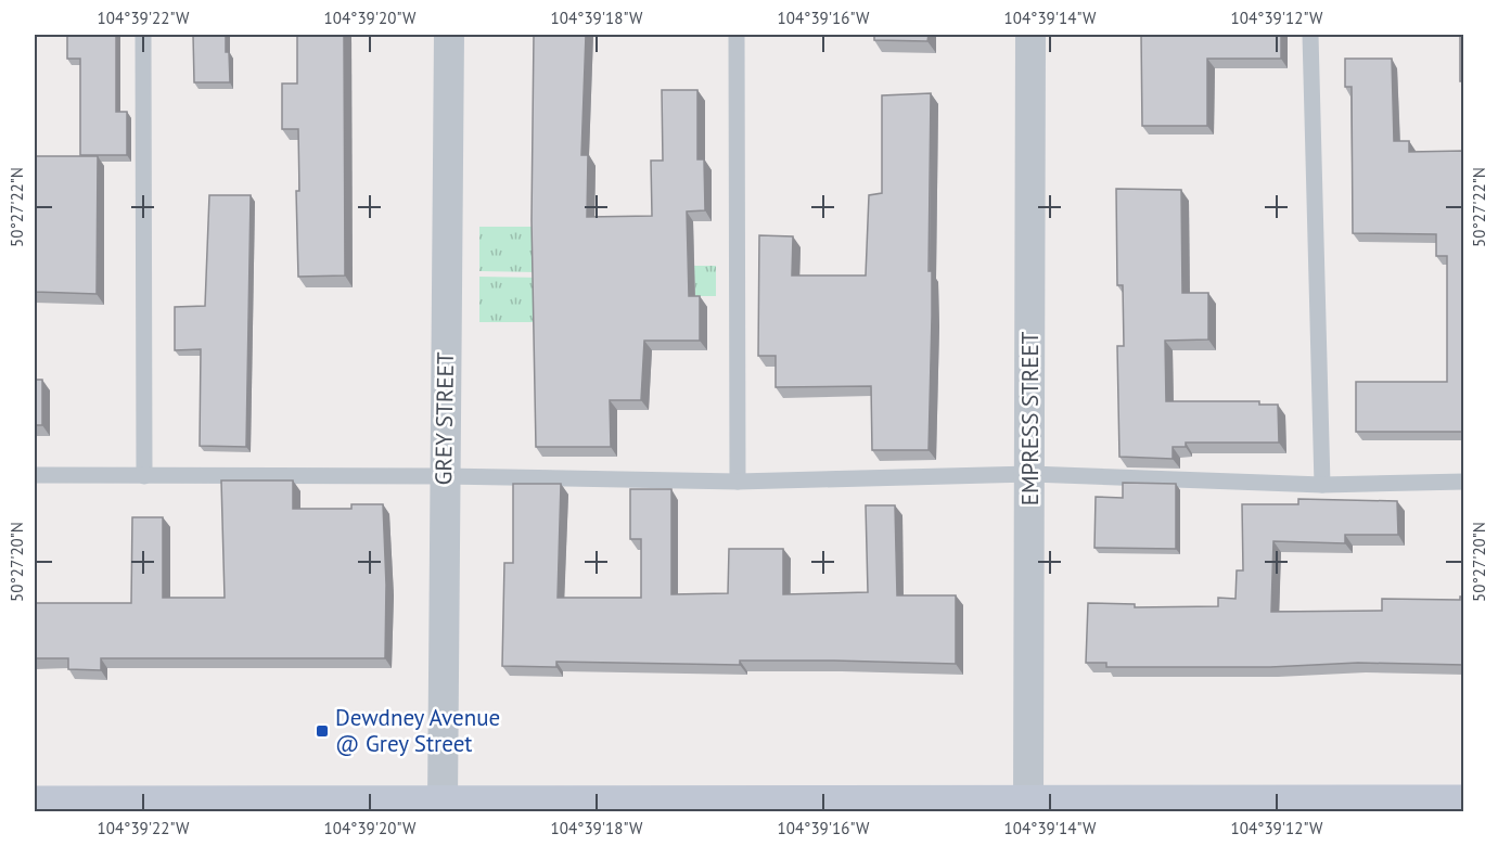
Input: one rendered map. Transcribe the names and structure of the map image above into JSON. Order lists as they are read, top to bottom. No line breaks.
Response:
{"streets":{"street":["GREY STREET","EMPRESS STREET"]},"places":{"transit":["Dewdney Avenue @ Grey Street"]},"coordinates":["104°39'22\"W","104°39'20\"W","104°39'18\"W","104°39'16\"W","104°39'14\"W","104°39'12\"W","50°27'22\"N","50°27'20\"N"]}
